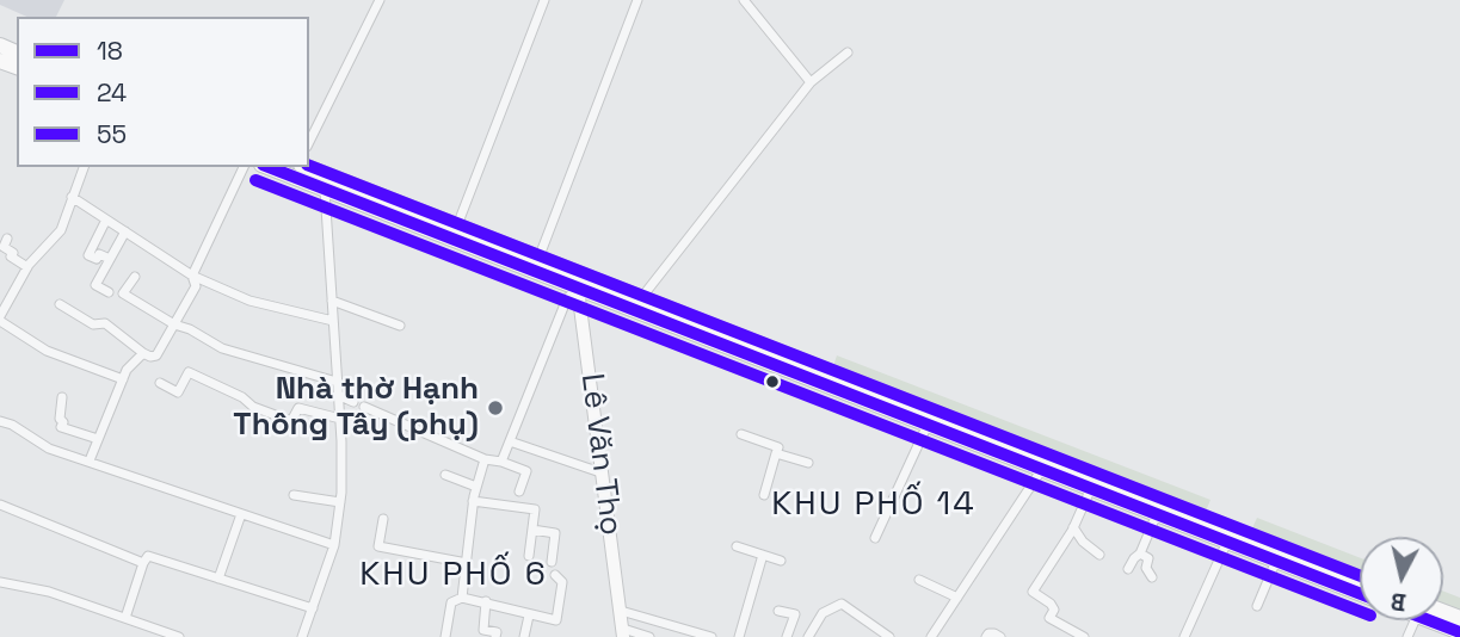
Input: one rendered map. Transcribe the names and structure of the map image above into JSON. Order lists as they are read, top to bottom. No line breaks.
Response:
{"streets":{"main road":["Lê Văn Thọ"]},"districts":["KHU PHỐ 14","KHU PHỐ 6"],"places":["Nhà thờ Hạnh Thông Tây (phụ)"],"lines":["transit line 55","transit line 18","transit line 24"],"legend":["18","24","55"],"north":"bottom"}
